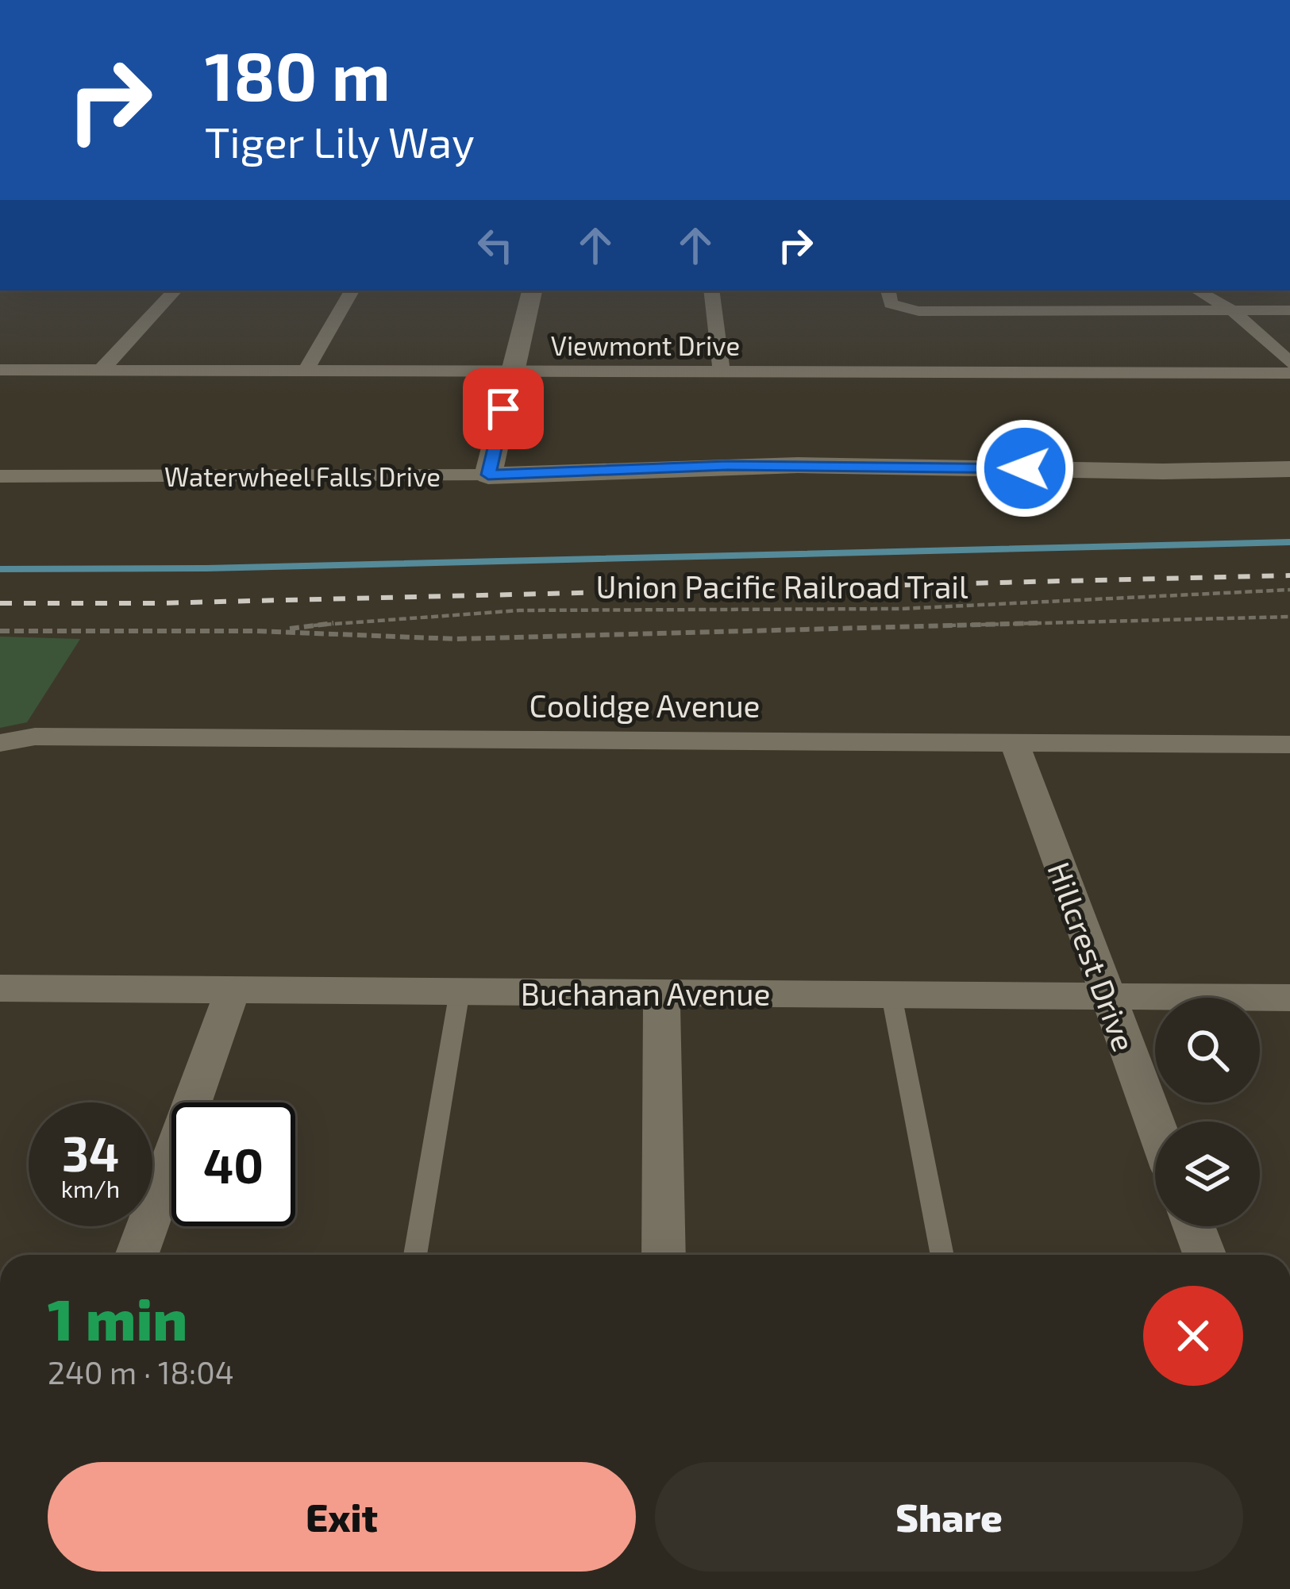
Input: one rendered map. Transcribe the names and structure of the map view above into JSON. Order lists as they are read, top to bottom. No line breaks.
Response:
{"streets":{"street":["Viewmont Drive","Waterwheel Falls Drive","Coolidge Avenue","Hillcrest Drive","Buchanan Avenue"],"path":["Union Pacific Railroad Trail"]},"crossings":[["Coolidge Avenue","Hillcrest Drive"],["Hillcrest Drive","Buchanan Avenue"]],"page":{"turn":["180 m","Tiger Lily Way"],"speed":"34 km/h","limit":"40","heading":["1 min","240 m · 18:04"],"buttons":["Exit","Share"]}}
